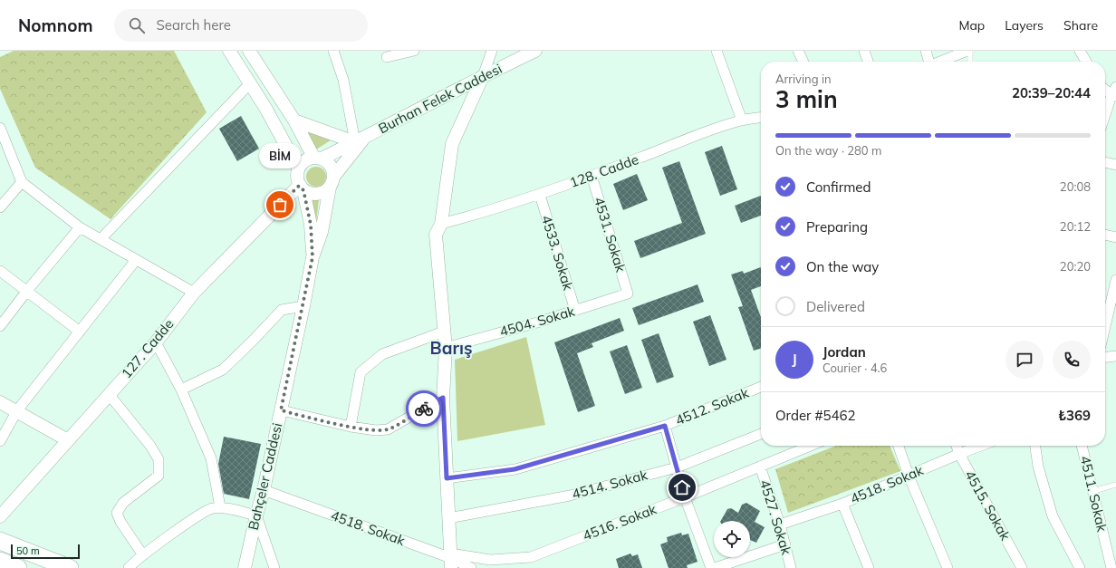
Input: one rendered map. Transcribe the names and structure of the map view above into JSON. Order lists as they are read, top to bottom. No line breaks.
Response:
{"streets":{"street":["Burhan Felek Caddesi","128. Cadde","4531. Sokak","4533. Sokak","4504. Sokak","127. Cadde","4512. Sokak","Bahçeler Caddesi","4514. Sokak","4518. Sokak","4511. Sokak","4515. Sokak","4527. Sokak","4516. Sokak"]},"crossings":[["Burhan Felek Caddesi","127. Cadde"],["128. Cadde","4531. Sokak"],["128. Cadde","4533. Sokak"],["4531. Sokak","4504. Sokak"],["4533. Sokak","4504. Sokak"],["Bahçeler Caddesi","4518. Sokak"],["4518. Sokak","4515. Sokak"],["4518. Sokak","4527. Sokak"],["4518. Sokak","4516. Sokak"],["4527. Sokak","4516. Sokak"]],"districts":["Barış"],"places":["BİM"],"scale_bar":"50 m","page":{"header":"Nomnom","search":"Search here","nav":["Map","Layers","Share"],"heading":["3 min","Arriving in","20:39–20:44"],"panel":["Jordan","Courier · 4.6","Order #5462","₺369"],"bar":"On the way · 280 m","bubble":"BİM","list":[["Confirmed","20:08"],["Preparing","20:12"],["On the way","20:20"],"Delivered"],"round":"J","scale":"50 m"}}
